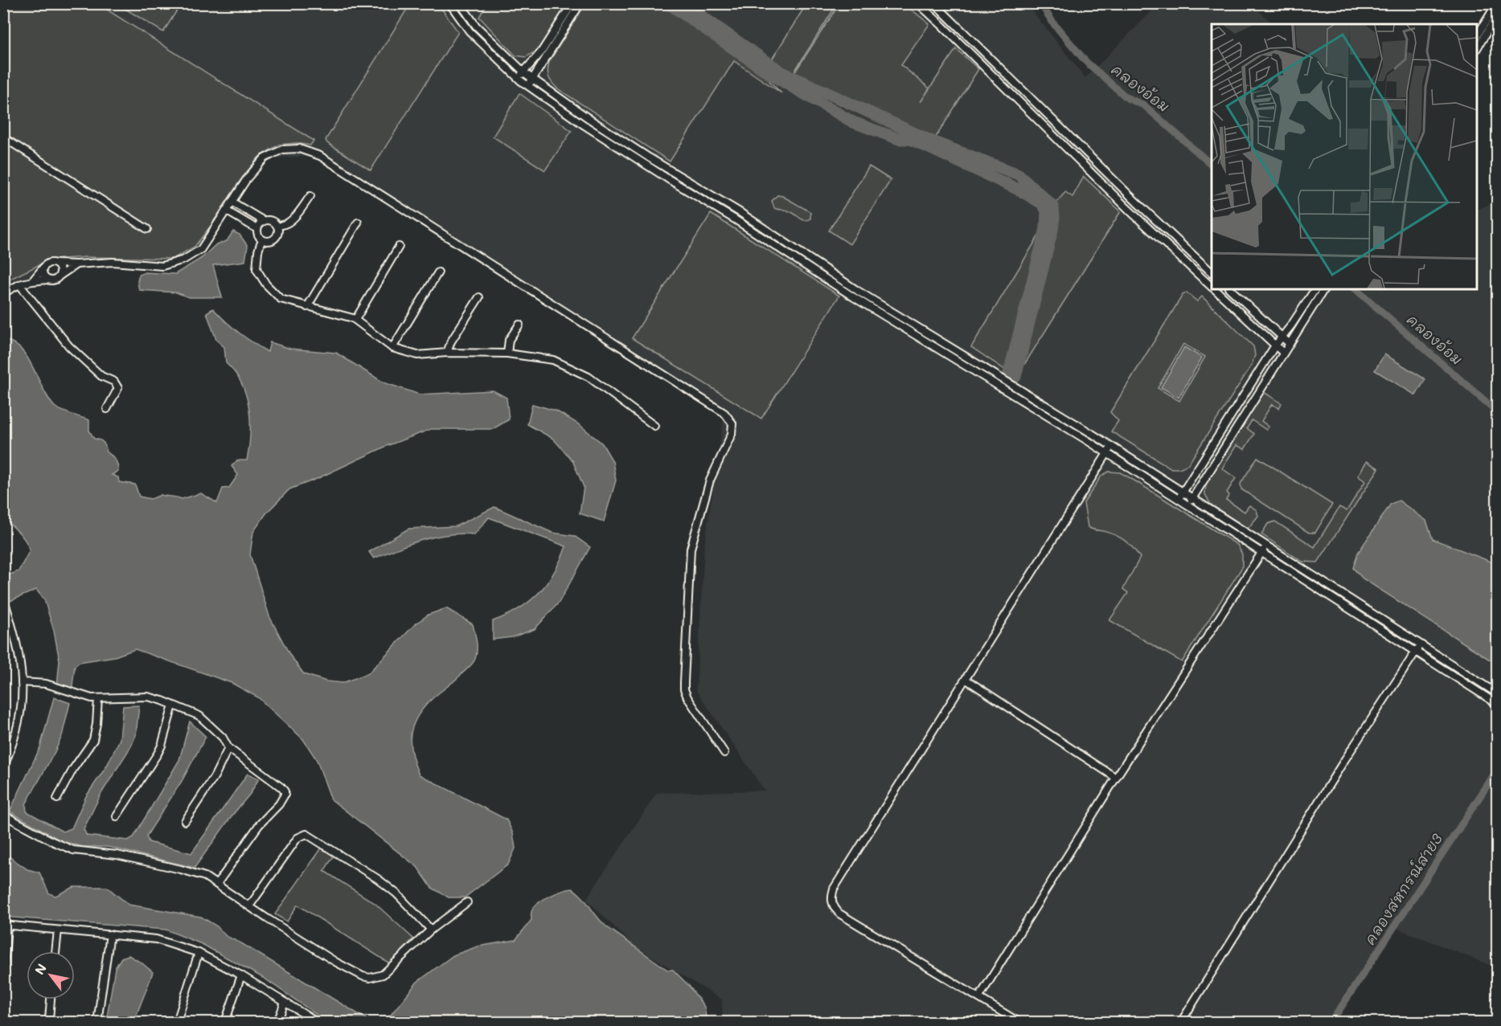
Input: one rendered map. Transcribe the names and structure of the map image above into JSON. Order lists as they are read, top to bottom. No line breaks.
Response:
{"water":["คลองอ้อม","คลองสหกรณ์สาย3"],"north":"top left"}
